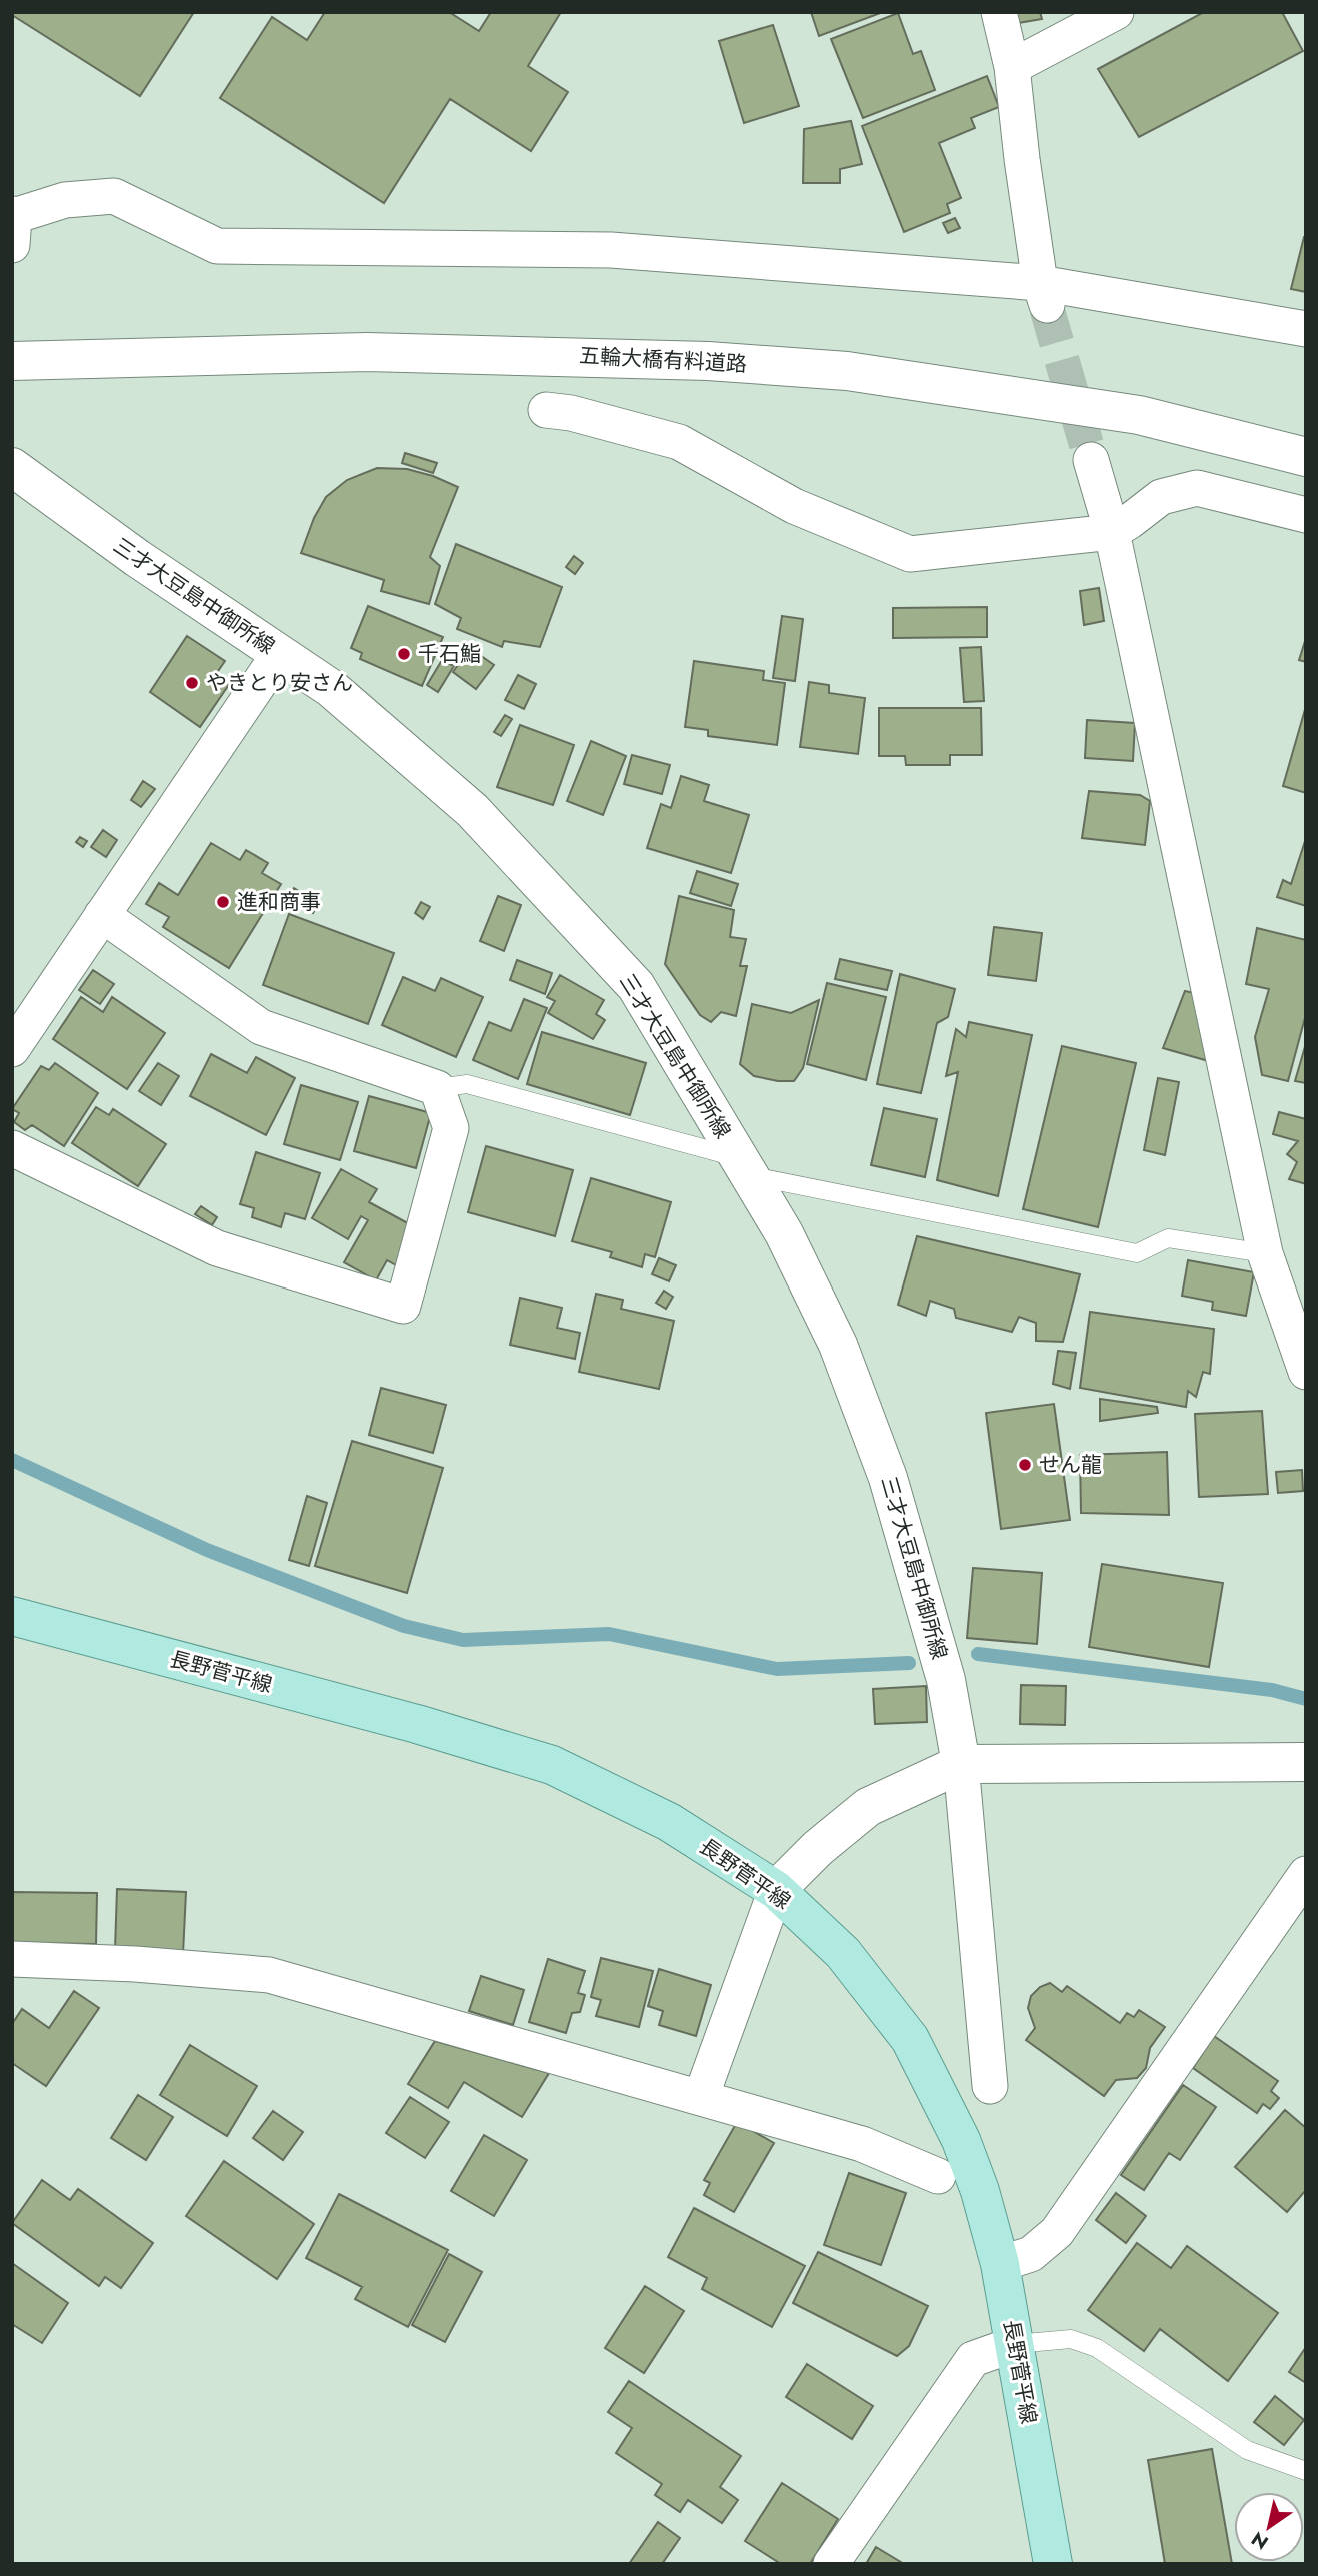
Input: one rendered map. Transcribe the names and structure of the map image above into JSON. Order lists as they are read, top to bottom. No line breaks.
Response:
{"streets":{"main road":["五輪大橋有料道路","三才大豆島中御所線","長野菅平線"]},"places":["千石鮨","やきとり安さん","進和商事","せん龍"],"north":"bottom left"}
